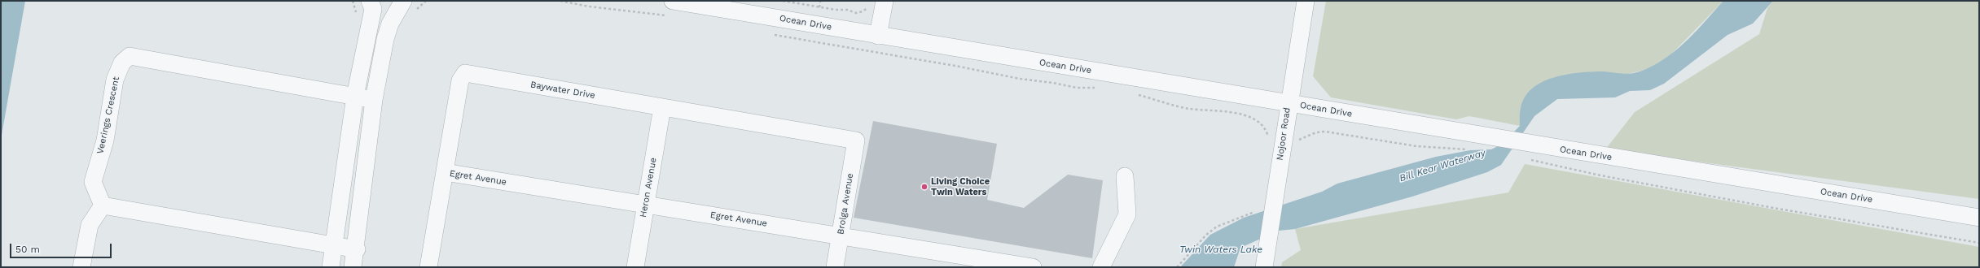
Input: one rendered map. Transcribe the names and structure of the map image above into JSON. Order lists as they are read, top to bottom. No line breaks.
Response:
{"streets":{"street":["Ocean Drive","Baywater Drive","Veerings Crescent","Nojoor Road","Egret Avenue","Heron Avenue","Brolga Avenue"]},"crossings":[["Ocean Drive","Nojoor Road"],["Baywater Drive","Egret Avenue"],["Baywater Drive","Heron Avenue"],["Baywater Drive","Brolga Avenue"],["Egret Avenue","Heron Avenue"],["Egret Avenue","Brolga Avenue"]],"water":["Bill Kear Waterway","Twin Waters Lake"],"places":["Living Choice Twin Waters"],"scale_bar":"50 m"}
